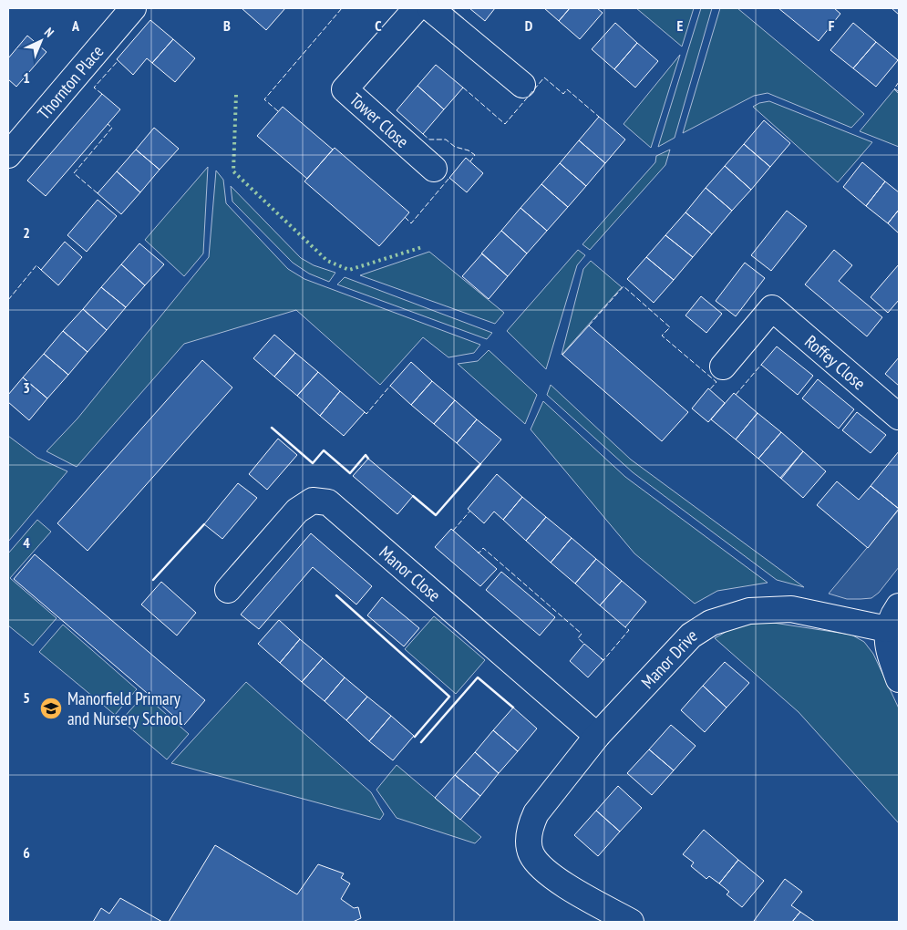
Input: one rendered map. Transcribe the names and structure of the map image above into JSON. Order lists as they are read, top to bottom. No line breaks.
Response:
{"streets":{"street":["Thornton Place","Tower Close","Roffey Close","Manor Close","Manor Drive"]},"crossings":[["Manor Close","Manor Drive"]],"places":{"school or university":["Manorfield Primary and Nursery School"]},"north":"top right","grid":{"columns":["A","B","C","D","E","F"],"rows":["1","2","3","4","5","6"]}}
